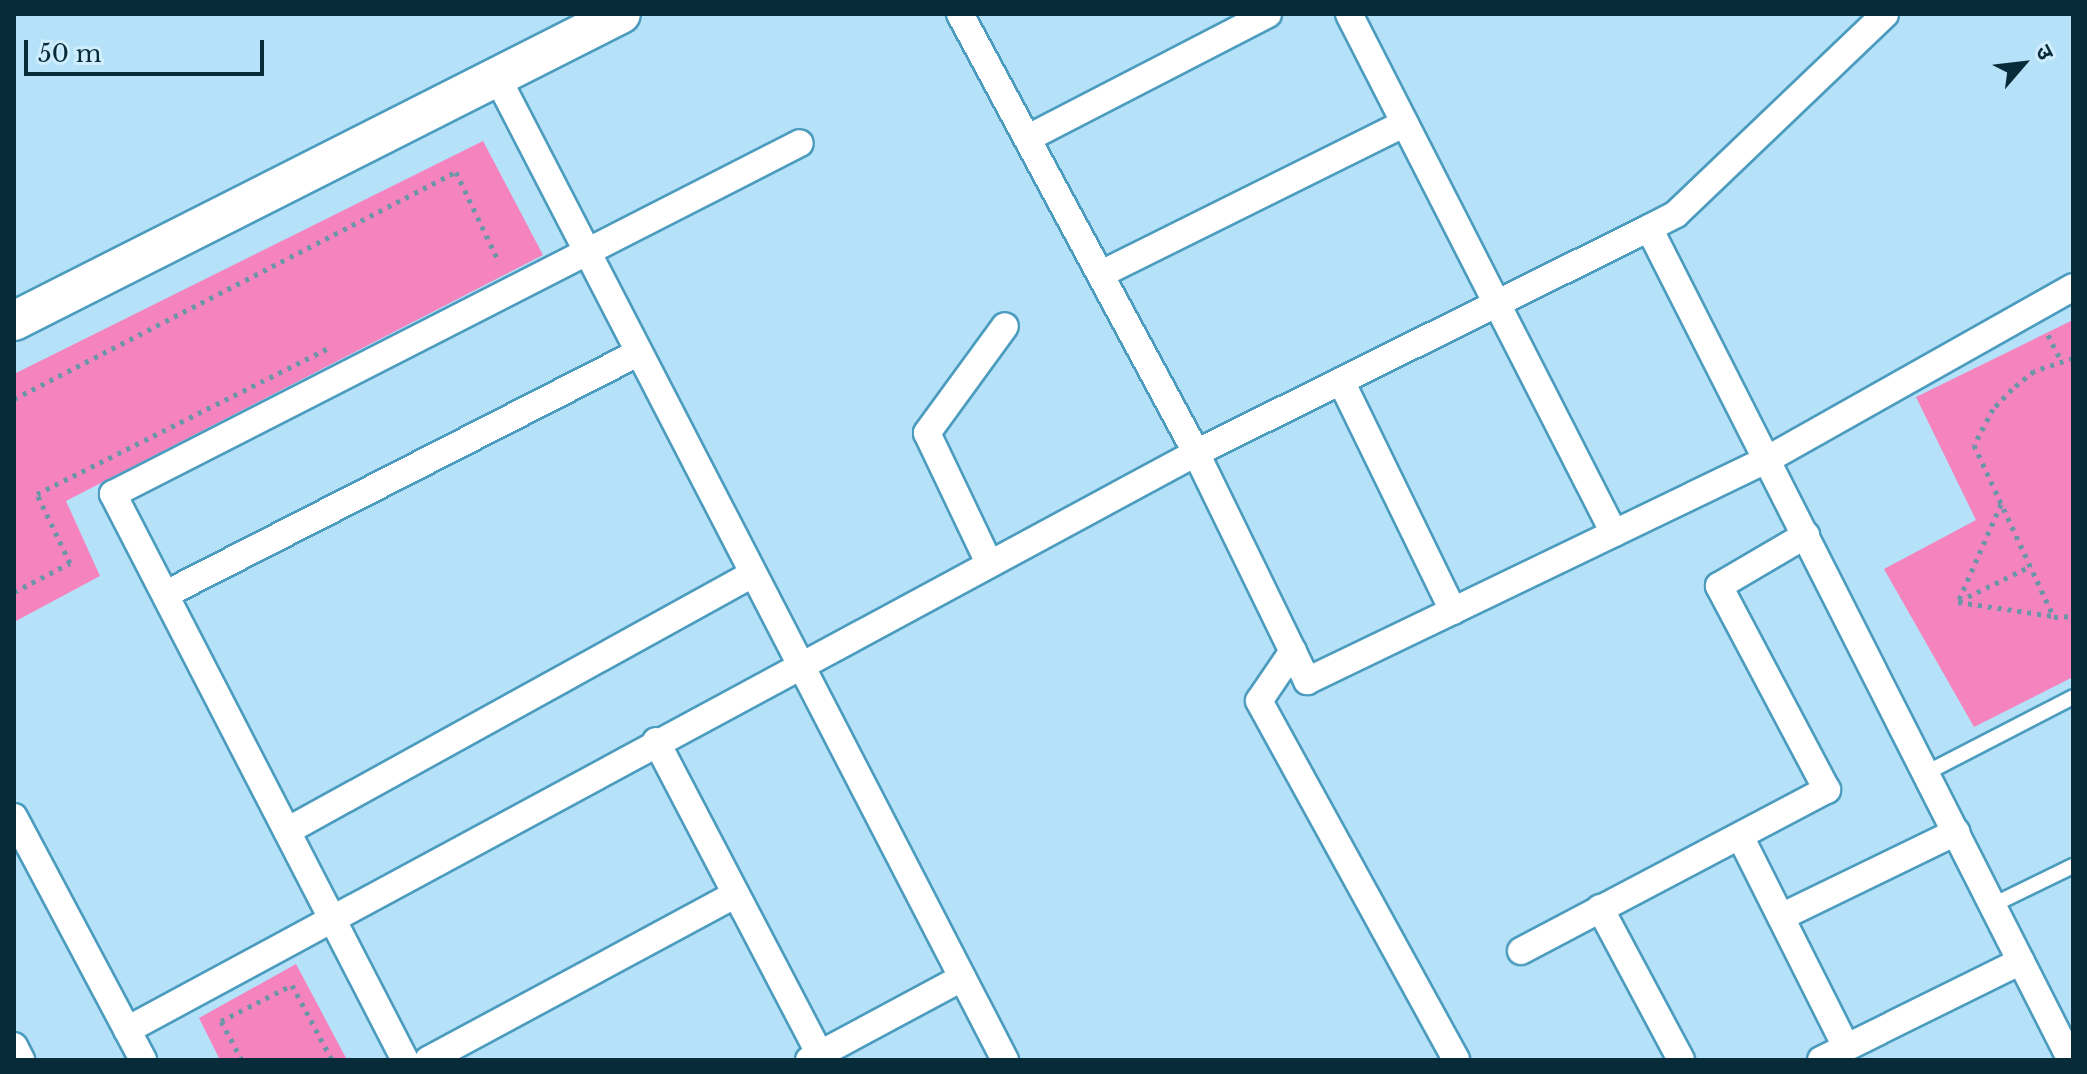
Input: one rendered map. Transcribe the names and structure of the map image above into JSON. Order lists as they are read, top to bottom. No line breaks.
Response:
{"scale_bar":"50 m","north":"top right"}
